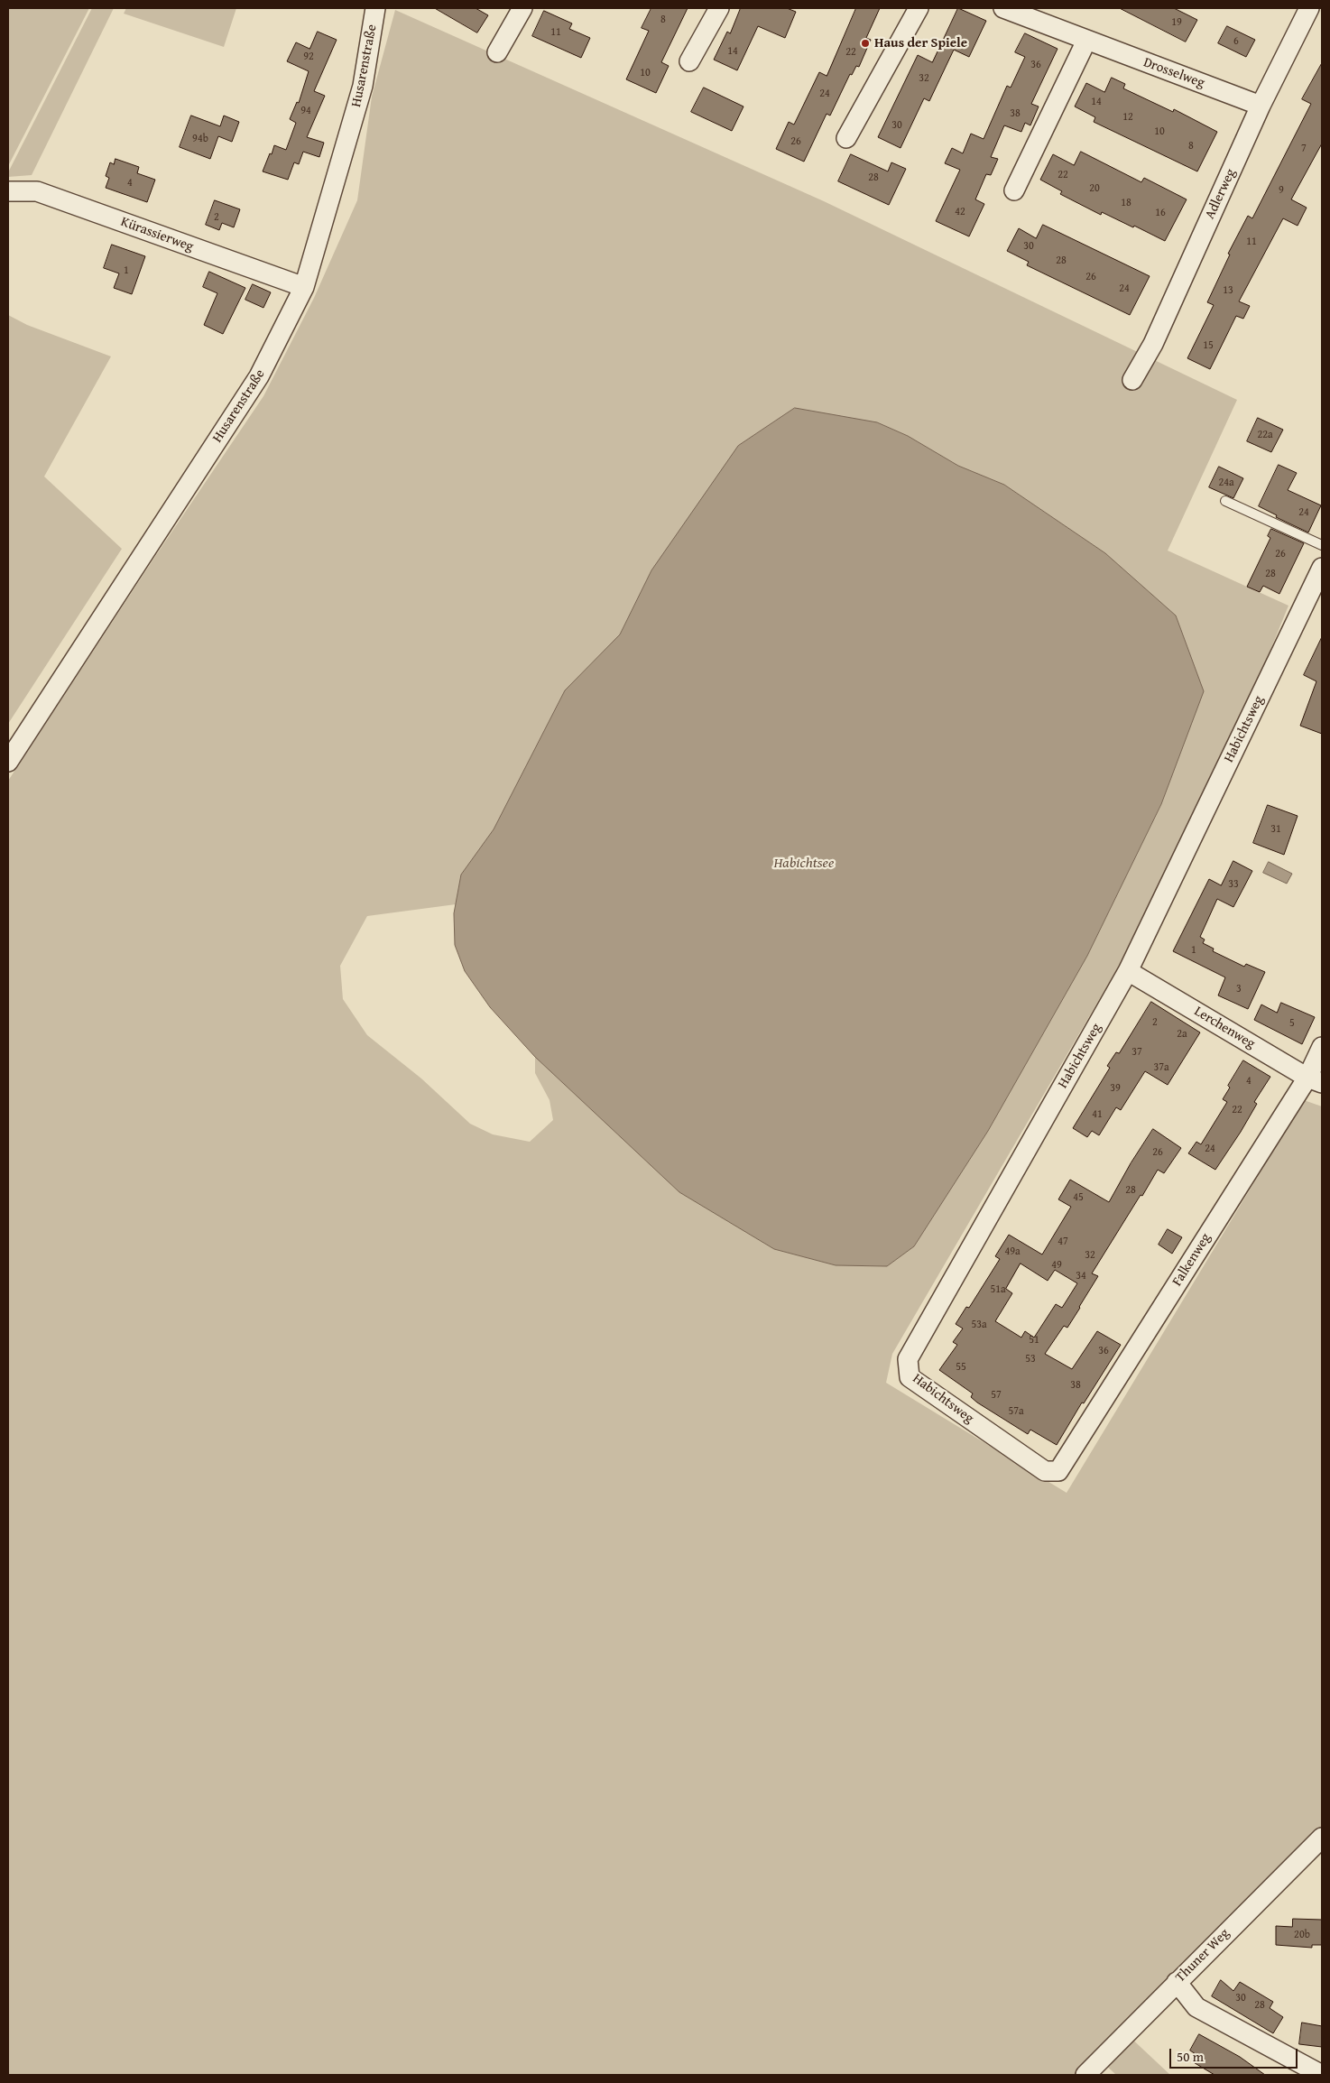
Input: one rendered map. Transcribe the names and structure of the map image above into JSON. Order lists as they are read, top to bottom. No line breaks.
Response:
{"streets":{"street":["Husarenstraße","Drosselweg","Adlerweg","Kürassierweg","Habichtsweg","Lerchenweg","Falkenweg","Thuner Weg"]},"crossings":[["Husarenstraße","Kürassierweg"],["Drosselweg","Adlerweg"],["Habichtsweg","Lerchenweg"],["Habichtsweg","Falkenweg"],["Lerchenweg","Falkenweg"]],"water":["Habichtsee"],"places":["Haus der Spiele"],"house_numbers":["8","19","11","6","14","22","92","36","10","32","24","14","94","38","12","30","10","94b","26","8","7","22","28","4","20","9","18","42","16","2","11","30","28","1","26","24","13","15","22a","24a","24","26","28","31","33","1","3","2","5","2a","37","37a","4","39","22","41","24","26","28","45","47","49a","32","49","34","51a","53a","51","36","53","55","38","57","57a","20b","30","28"],"scale_bar":"50 m"}
